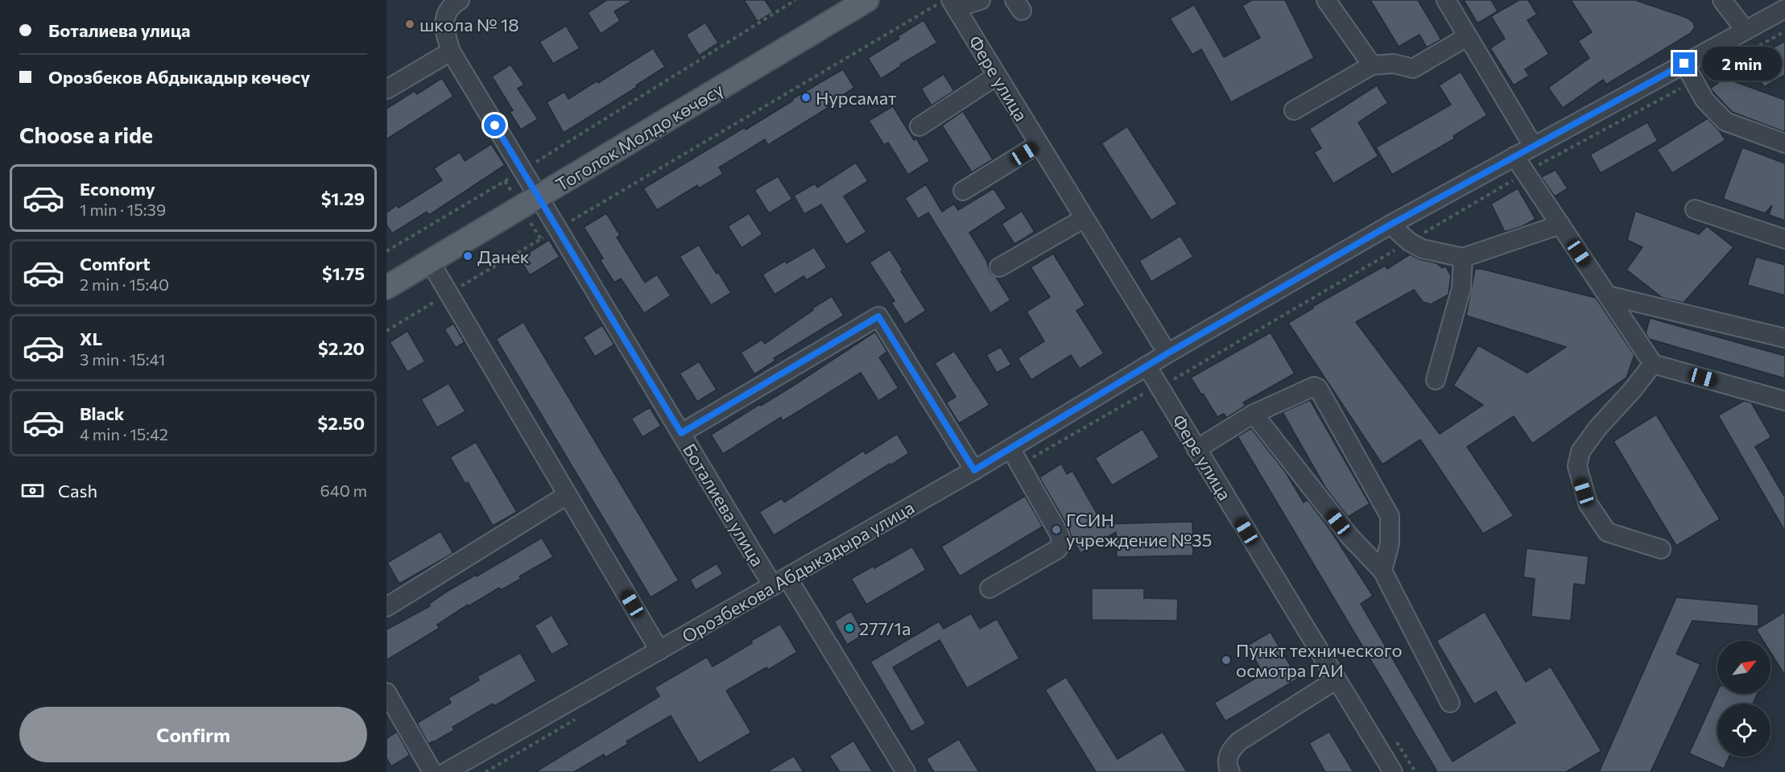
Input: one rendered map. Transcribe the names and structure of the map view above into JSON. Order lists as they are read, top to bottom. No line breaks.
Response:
{"streets":{"main road":["Тоголок Молдо көчөсү"],"street":["Фере улица","Боталиева улица","Орозбекова Абдыкадыра улица"]},"crossings":[["Фере улица","Орозбекова Абдыкадыра улица"],["Тоголок Молдо көчөсү","Боталиева улица"],["Боталиева улица","Орозбекова Абдыкадыра улица"]],"places":["школа № 18","Нурсамат","Данек","ГСИН учреждение №35","277/1а","Пункт технического осмотра ГАИ"],"north":"top right","page":{"banner":["Боталиева улица","Орозбеков Абдыкадыр көчөсү"],"bubble":"2 min","heading":"Choose a ride","list":[{"name":"Economy","note":"1 min · 15:39","value":"$1.29"},{"name":"Comfort","note":"2 min · 15:40","value":"$1.75"},{"name":"XL","note":"3 min · 15:41","value":"$2.20"},{"name":"Black","note":"4 min · 15:42","value":"$2.50"}],"pay":["Cash","640 m"],"buttons":"Confirm"}}
